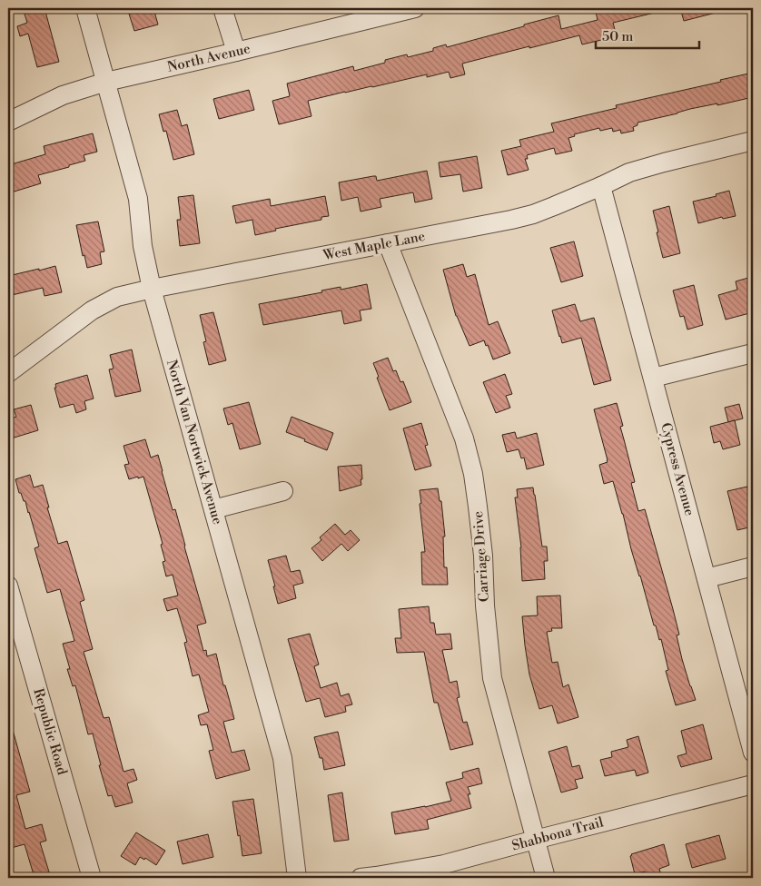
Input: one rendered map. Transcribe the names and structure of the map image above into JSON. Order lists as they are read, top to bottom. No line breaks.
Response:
{"streets":{"street":["North Avenue","West Maple Lane","North Van Nortwick Avenue","Cypress Avenue","Carriage Drive","Republic Road","Shabbona Trail"]},"crossings":[["North Avenue","North Van Nortwick Avenue"],["West Maple Lane","North Van Nortwick Avenue"],["West Maple Lane","Cypress Avenue"],["West Maple Lane","Carriage Drive"],["Carriage Drive","Shabbona Trail"]],"scale_bar":"50 m"}
